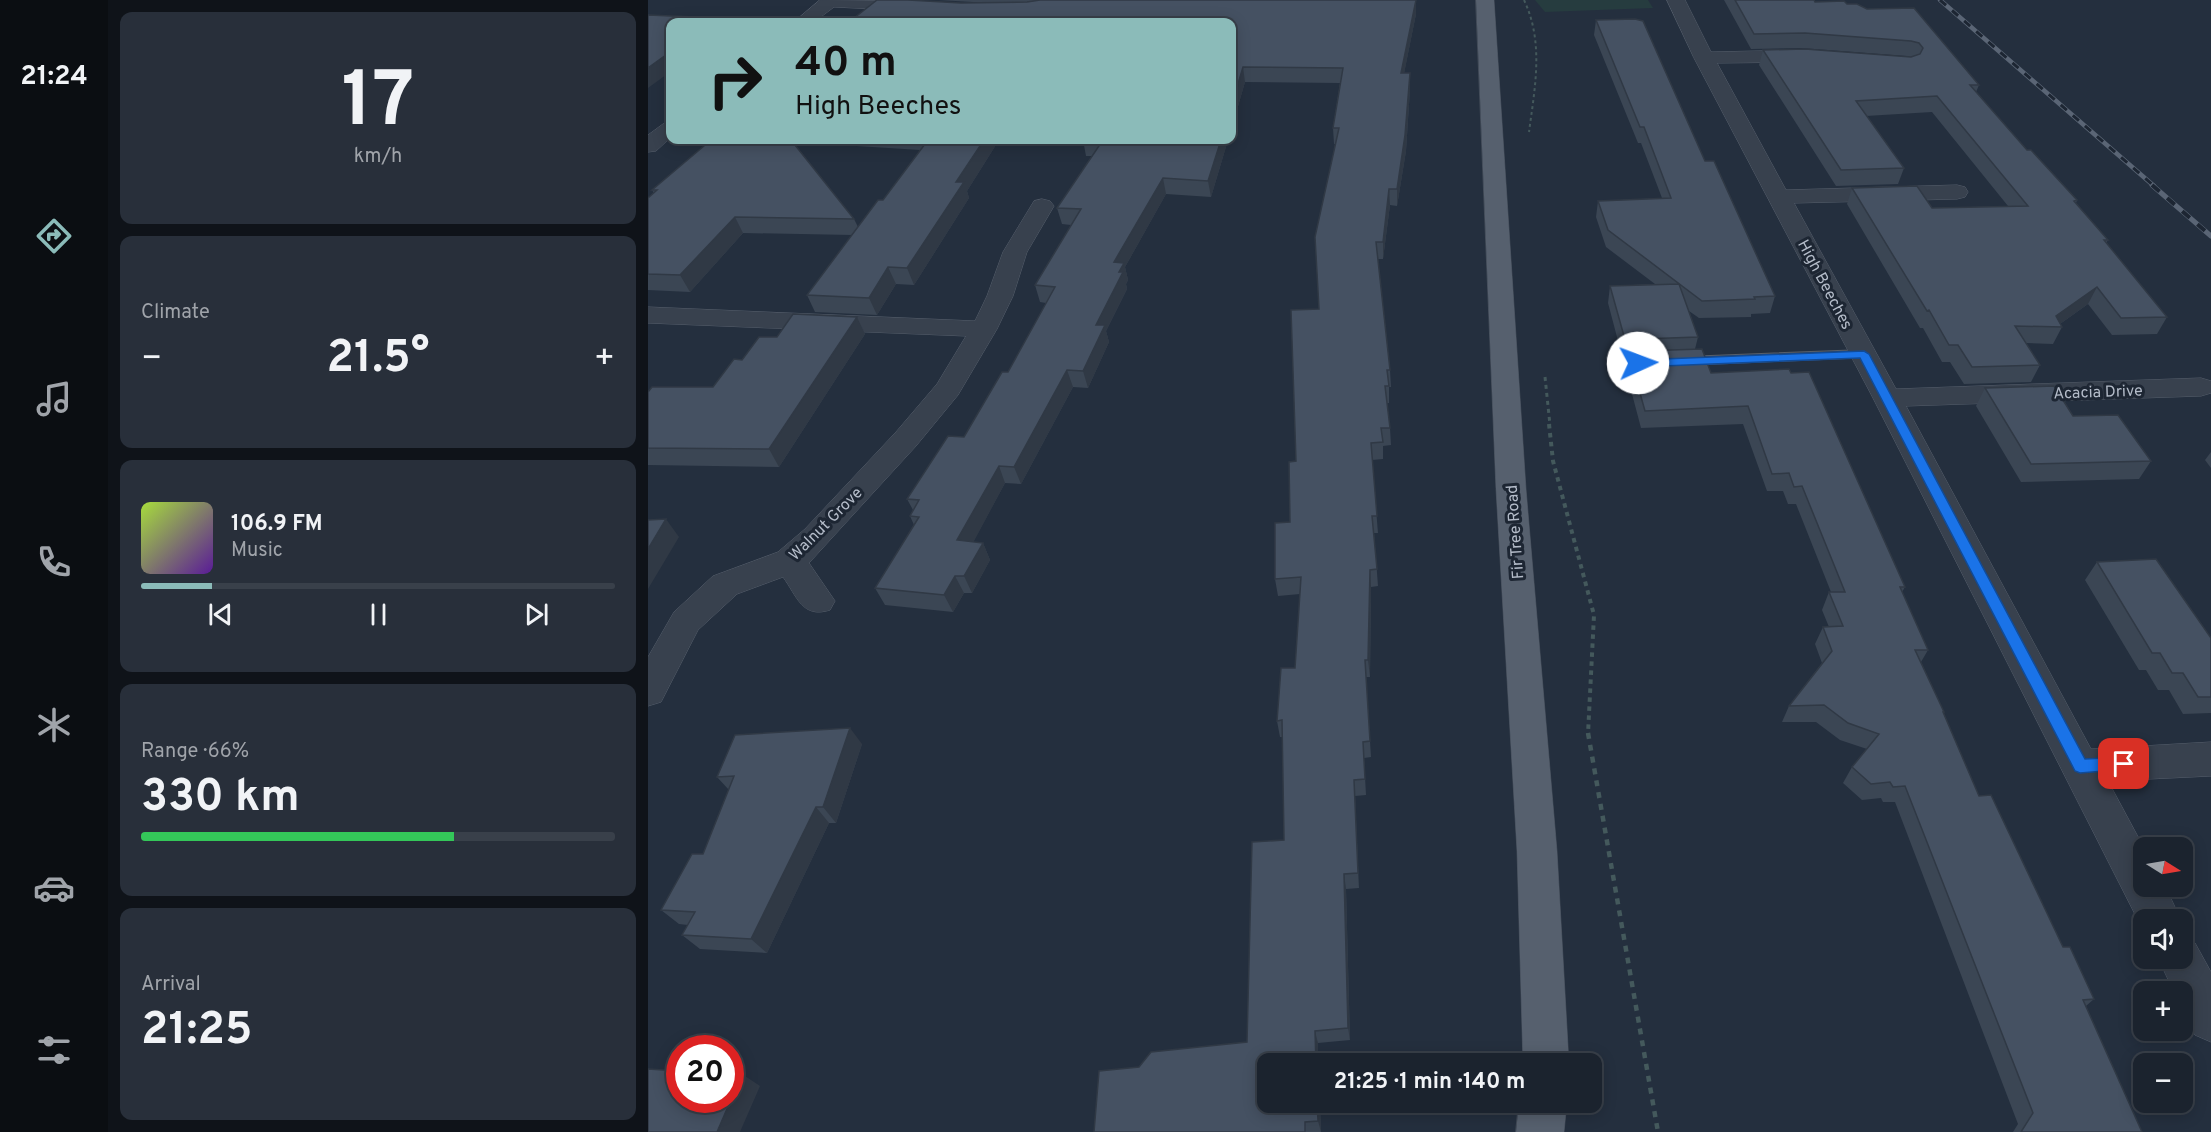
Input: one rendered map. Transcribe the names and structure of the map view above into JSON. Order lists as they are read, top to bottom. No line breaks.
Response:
{"streets":{"main road":["Fir Tree Road"],"street":["High Beeches","Acacia Drive","Walnut Grove"]},"crossings":[["High Beeches","Acacia Drive"]],"north":"right","page":{"tabs":"21:24","tile":[["17","km/h"],"Climate",["Range · 66%","330 km"],["Arrival","21:25"]],"turn":["40 m","High Beeches"],"heat":["−","21.5°","+"],"song":["106.9 FM","Music"],"map_buttons":["+","−"],"limit":"20","trip":"21:25 · 1 min · 140 m"}}
